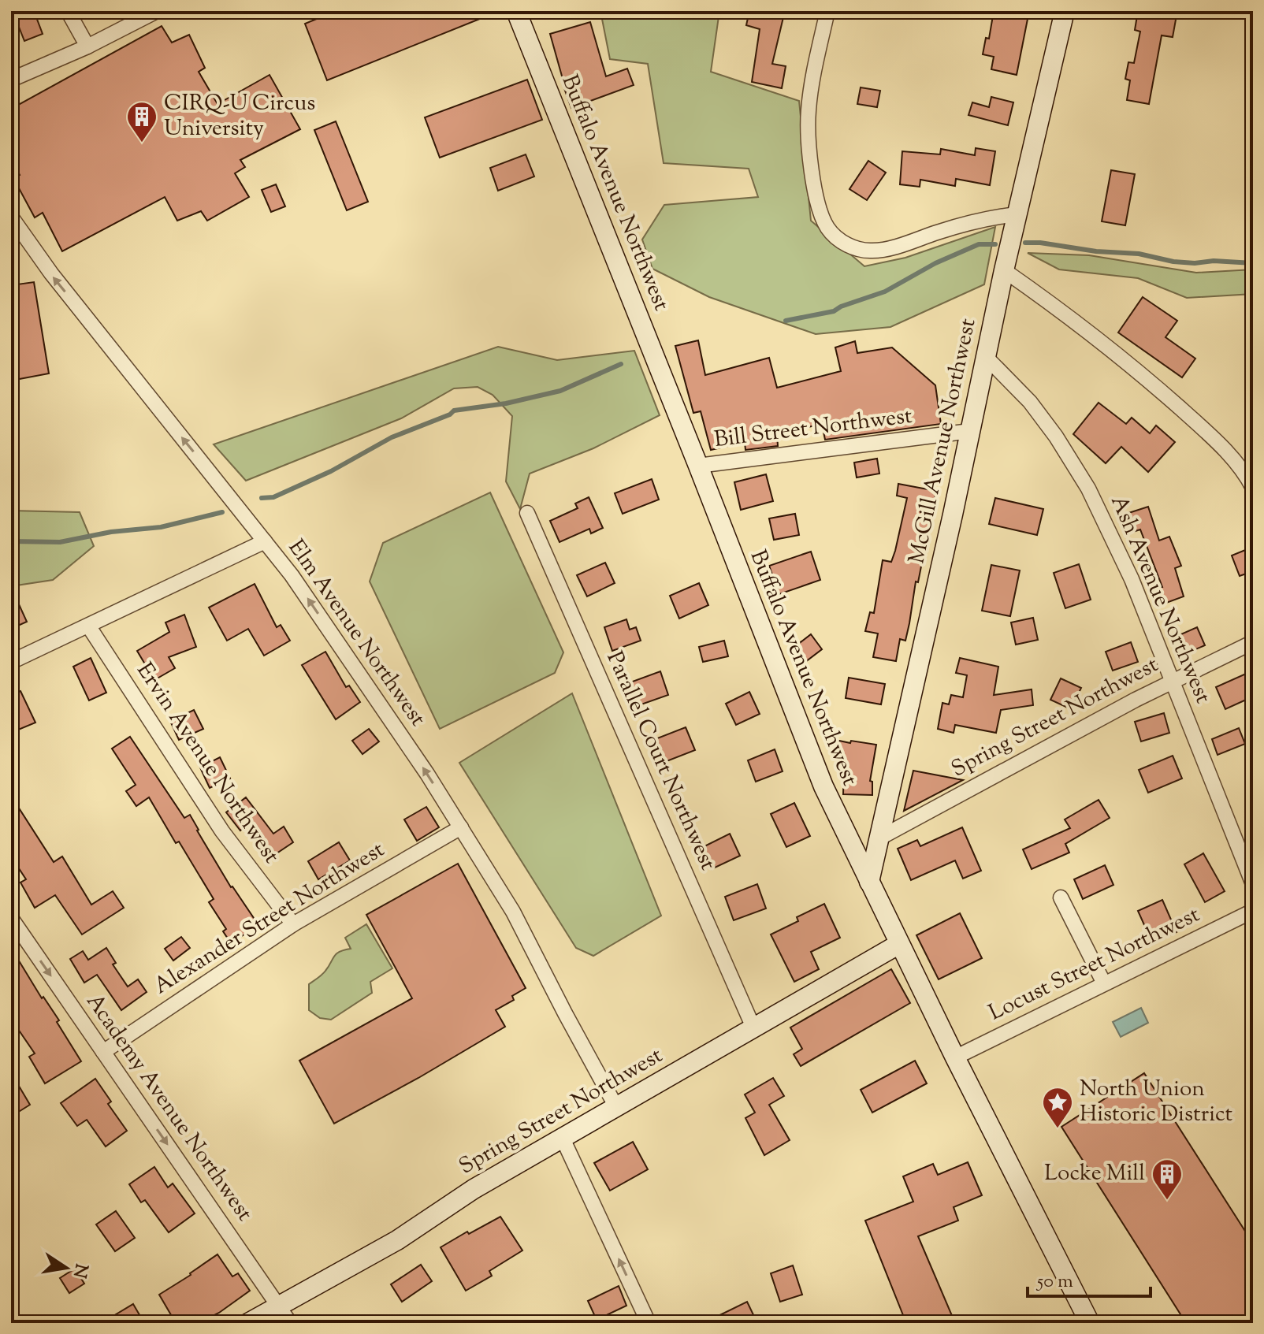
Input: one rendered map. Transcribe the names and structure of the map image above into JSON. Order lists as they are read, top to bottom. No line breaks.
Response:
{"streets":{"street":["Buffalo Avenue Northwest","Bill Street Northwest","McGill Avenue Northwest","Ash Avenue Northwest","Elm Avenue Northwest","Spring Street Northwest","Parallel Court Northwest","Ervin Avenue Northwest","Alexander Street Northwest","Locust Street Northwest","Academy Avenue Northwest"]},"crossings":[["Buffalo Avenue Northwest","Bill Street Northwest"],["Buffalo Avenue Northwest","McGill Avenue Northwest"],["Buffalo Avenue Northwest","Spring Street Northwest"],["Buffalo Avenue Northwest","Locust Street Northwest"],["Bill Street Northwest","McGill Avenue Northwest"],["McGill Avenue Northwest","Ash Avenue Northwest"],["McGill Avenue Northwest","Spring Street Northwest"],["Ash Avenue Northwest","Spring Street Northwest"],["Elm Avenue Northwest","Spring Street Northwest"],["Elm Avenue Northwest","Alexander Street Northwest"],["Spring Street Northwest","Parallel Court Northwest"],["Spring Street Northwest","Academy Avenue Northwest"],["Ervin Avenue Northwest","Alexander Street Northwest"],["Alexander Street Northwest","Academy Avenue Northwest"]],"one_way":["Elm Avenue Northwest","Academy Avenue Northwest"],"places":{"building":["CIRQ-U Circus University","Locke Mill"],"place":["North Union Historic District"]},"scale_bar":"50 m","north":"right"}
